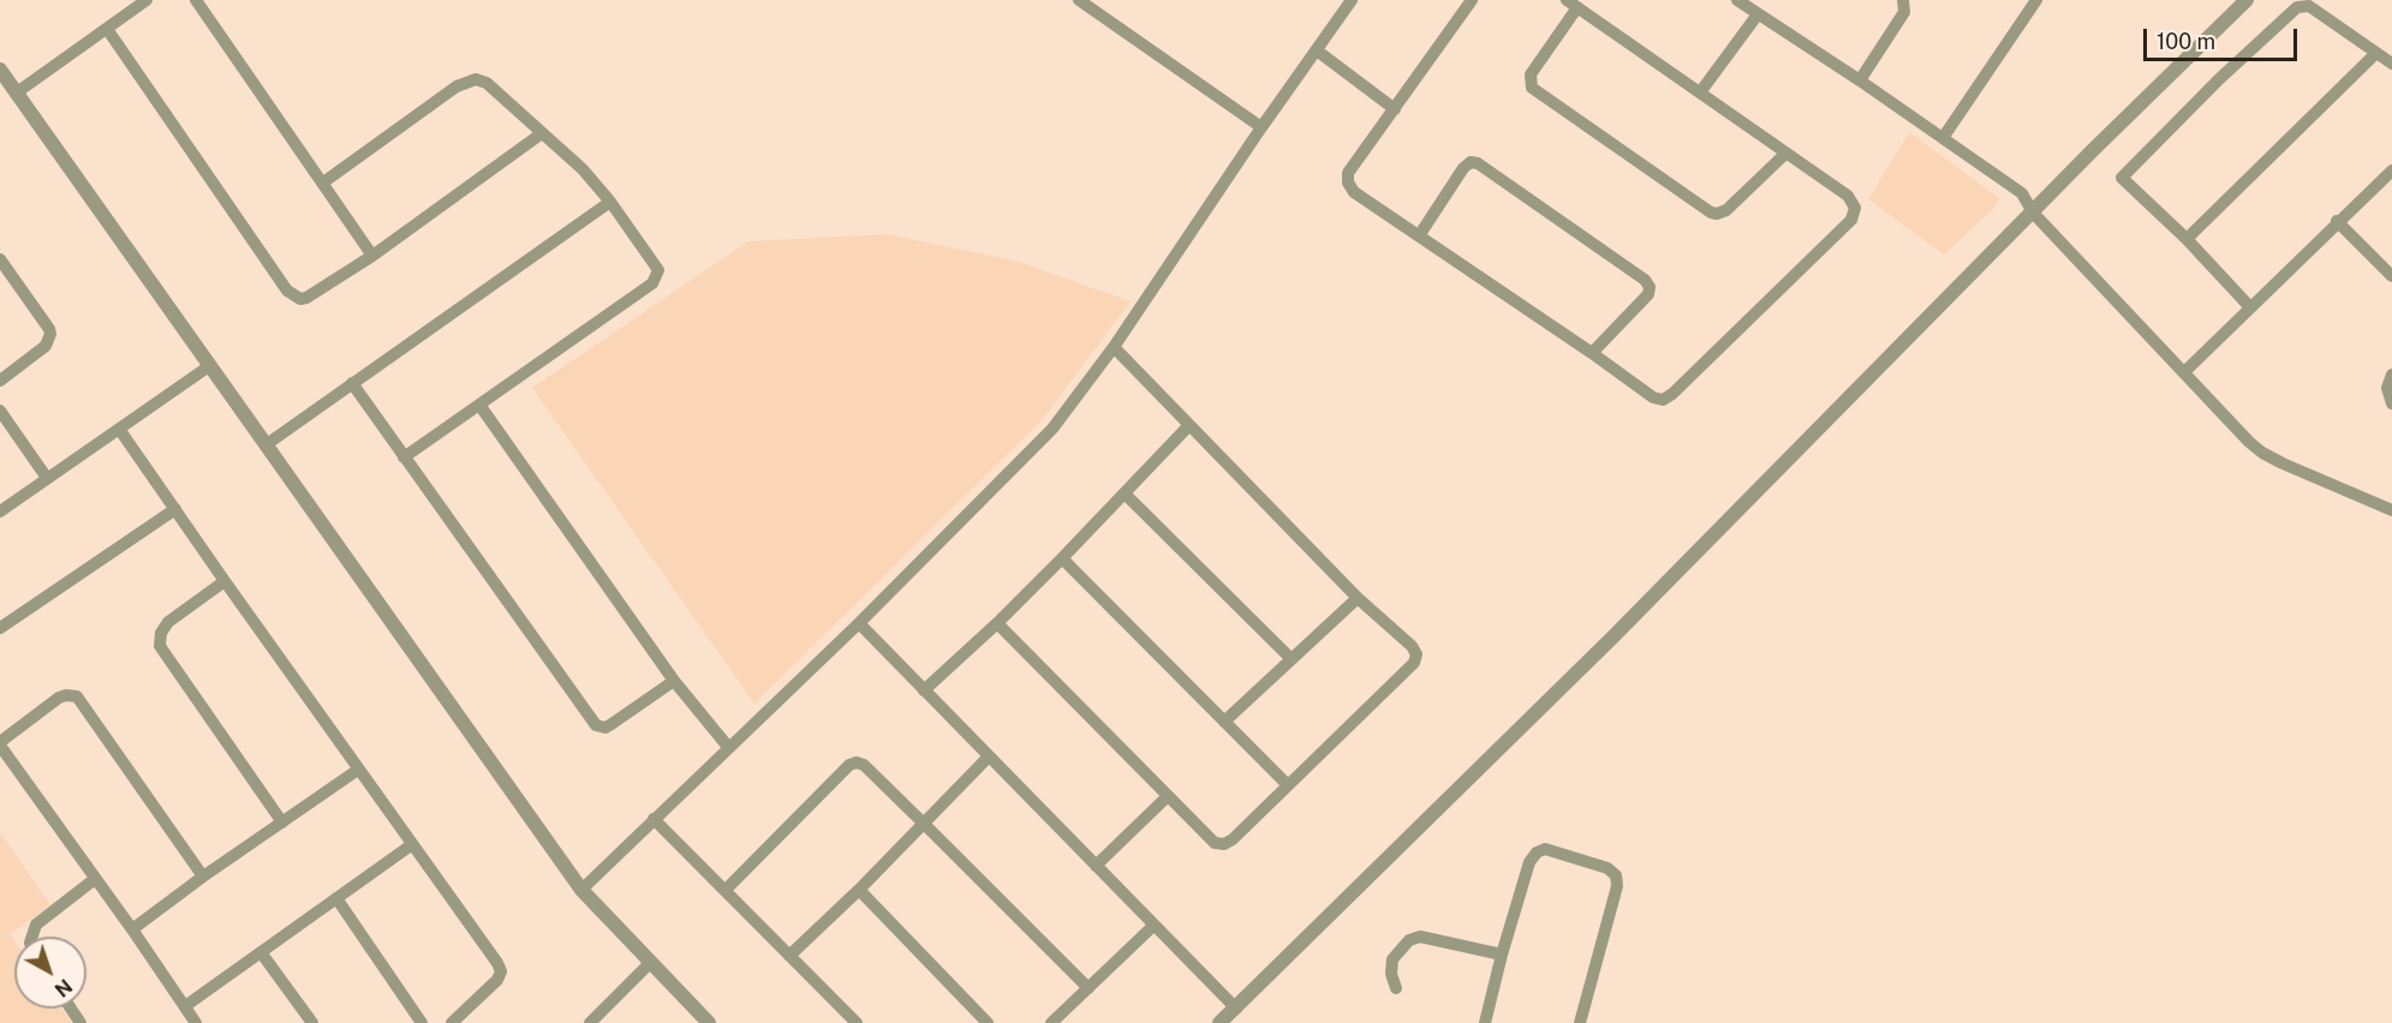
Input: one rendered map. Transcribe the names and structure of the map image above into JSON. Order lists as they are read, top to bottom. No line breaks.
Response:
{"scale_bar":"100 m","north":"bottom right"}
